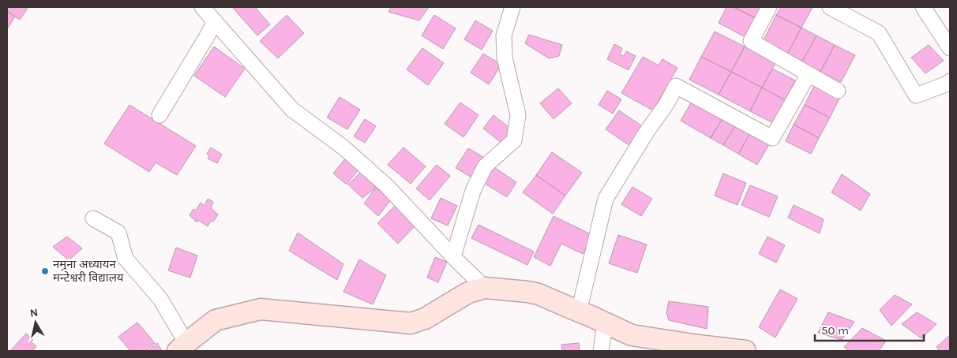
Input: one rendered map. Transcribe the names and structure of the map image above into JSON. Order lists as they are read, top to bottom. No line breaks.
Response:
{"places":["नमुना अध्यायन मन्टेश्वरी विद्यालय"],"scale_bar":"50 m","north":"top"}
